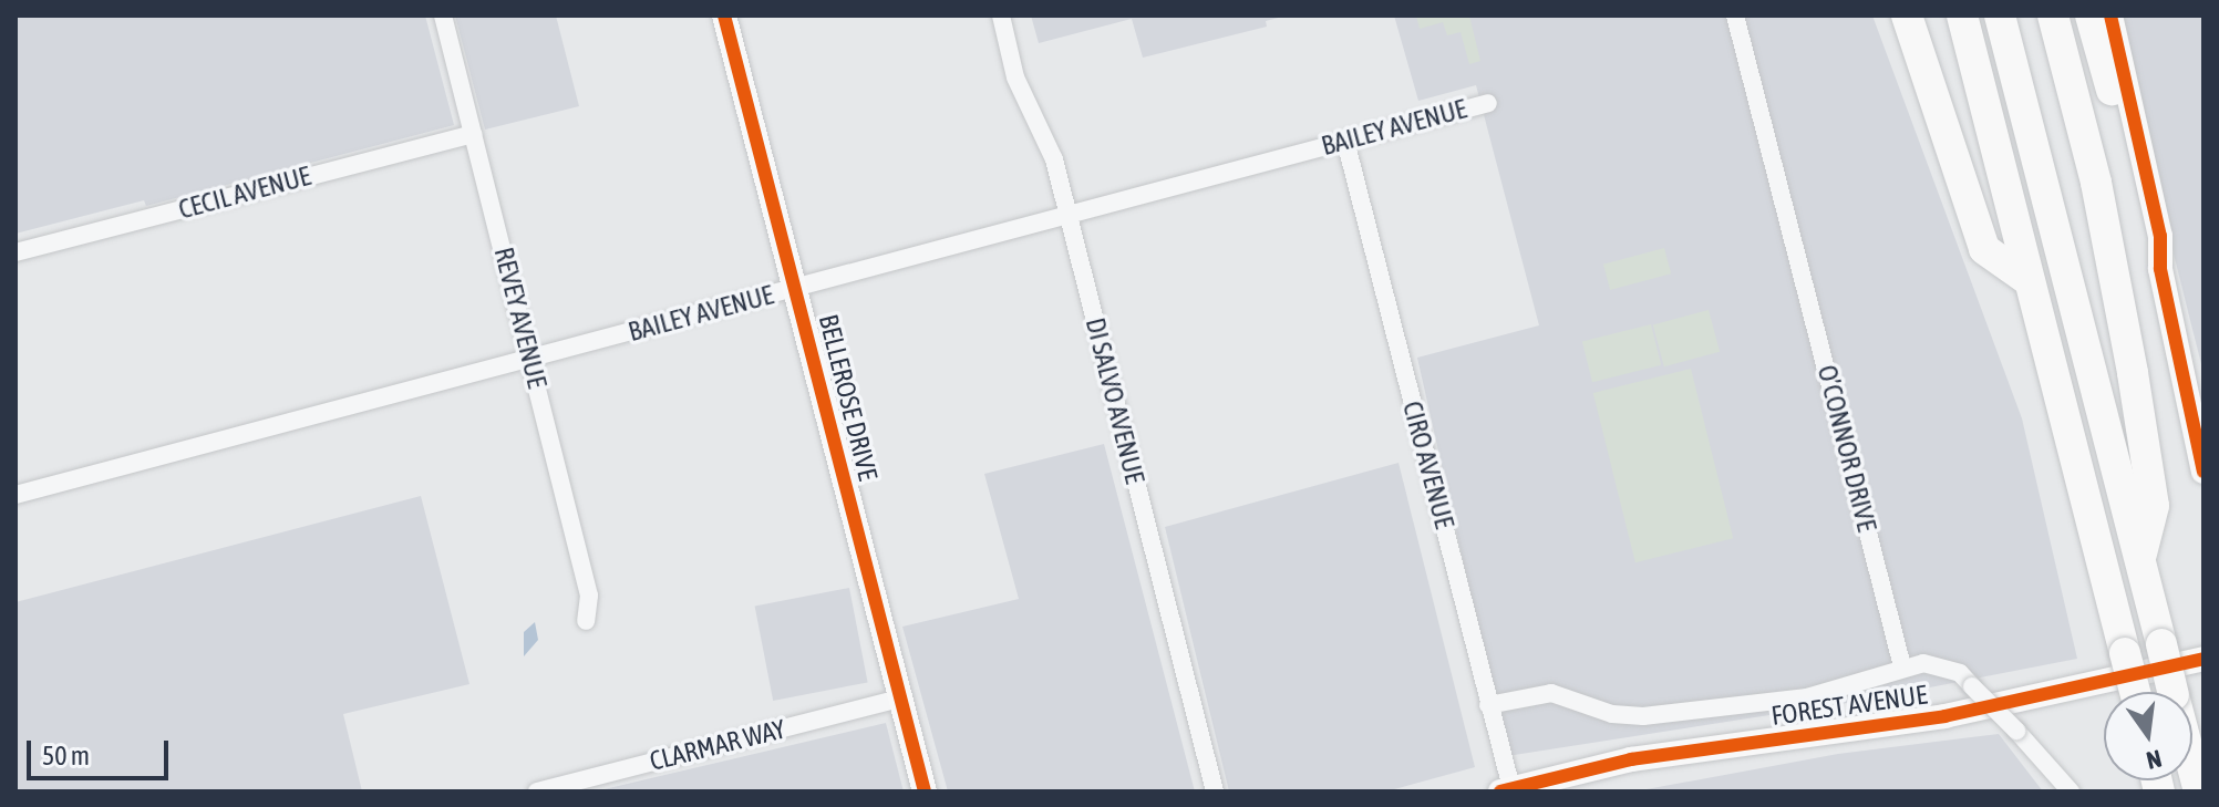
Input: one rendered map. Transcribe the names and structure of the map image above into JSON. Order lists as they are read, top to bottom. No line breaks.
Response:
{"streets":{"main road":["BELLEROSE DRIVE","FOREST AVENUE"],"street":["BAILEY AVENUE","CECIL AVENUE","REVEY AVENUE","DI SALVO AVENUE","O’CONNOR DRIVE","CIRO AVENUE","CLARMAR WAY"]},"crossings":[["BAILEY AVENUE","REVEY AVENUE"],["BAILEY AVENUE","BELLEROSE DRIVE"],["BAILEY AVENUE","DI SALVO AVENUE"],["BAILEY AVENUE","CIRO AVENUE"],["CECIL AVENUE","REVEY AVENUE"],["BELLEROSE DRIVE","CLARMAR WAY"],["CIRO AVENUE","FOREST AVENUE"]],"scale_bar":"50 m","north":"bottom"}
